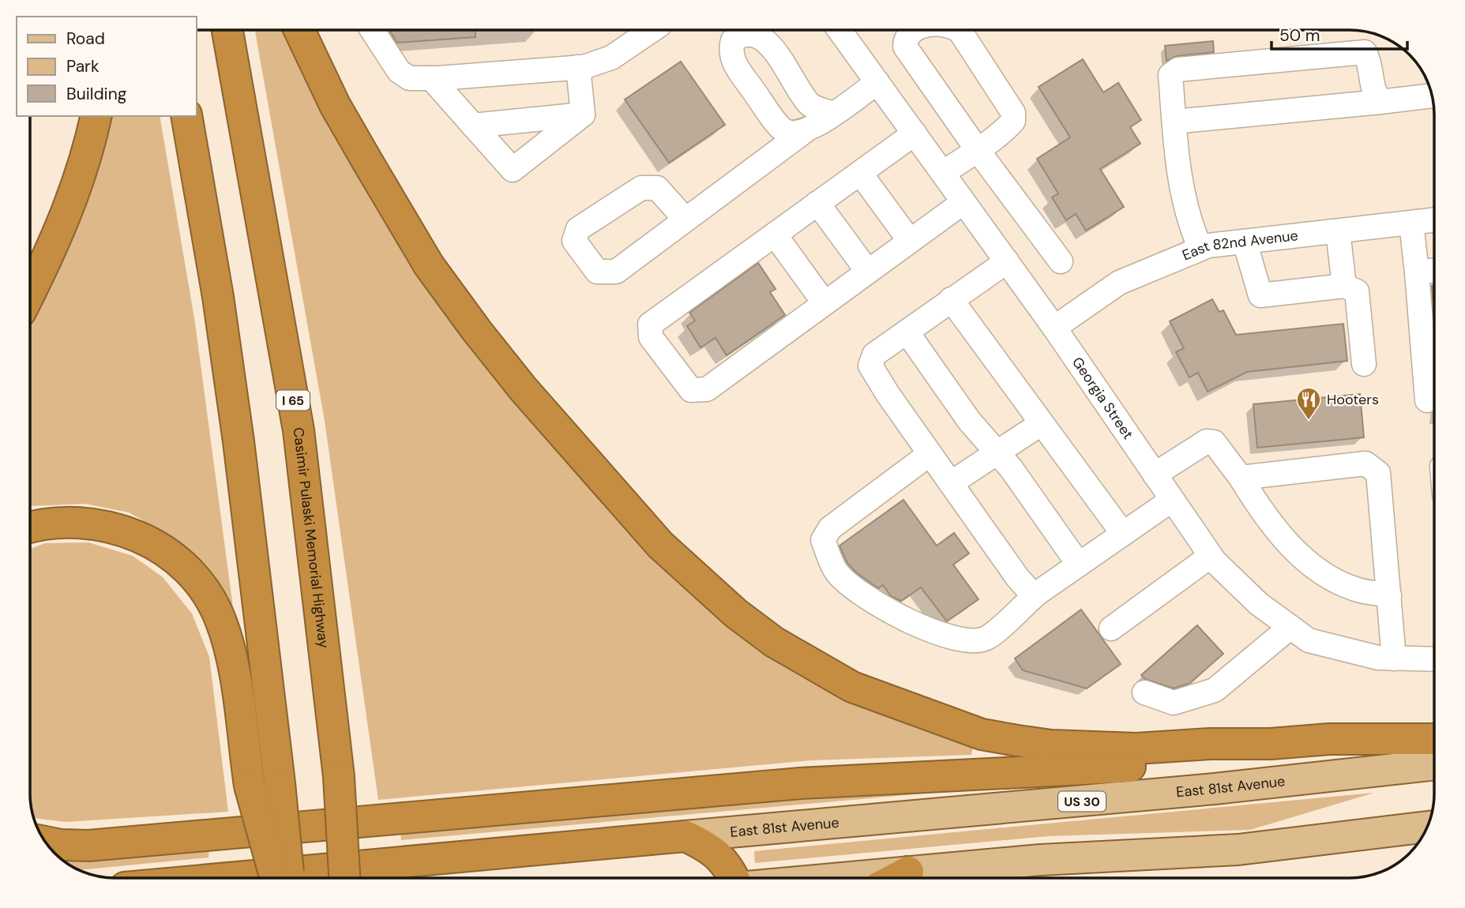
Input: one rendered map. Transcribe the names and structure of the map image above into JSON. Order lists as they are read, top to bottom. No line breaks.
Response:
{"streets":{"highway":["I 65","Casimir Pulaski Memorial Highway","East 81st Avenue","US 30"],"street":["East 82nd Avenue","Georgia Street"]},"crossings":[["East 82nd Avenue","Georgia Street"]],"places":{"restaurant":["Hooters"]},"legend":["Road","Park","Building"],"scale_bar":"50 m"}
